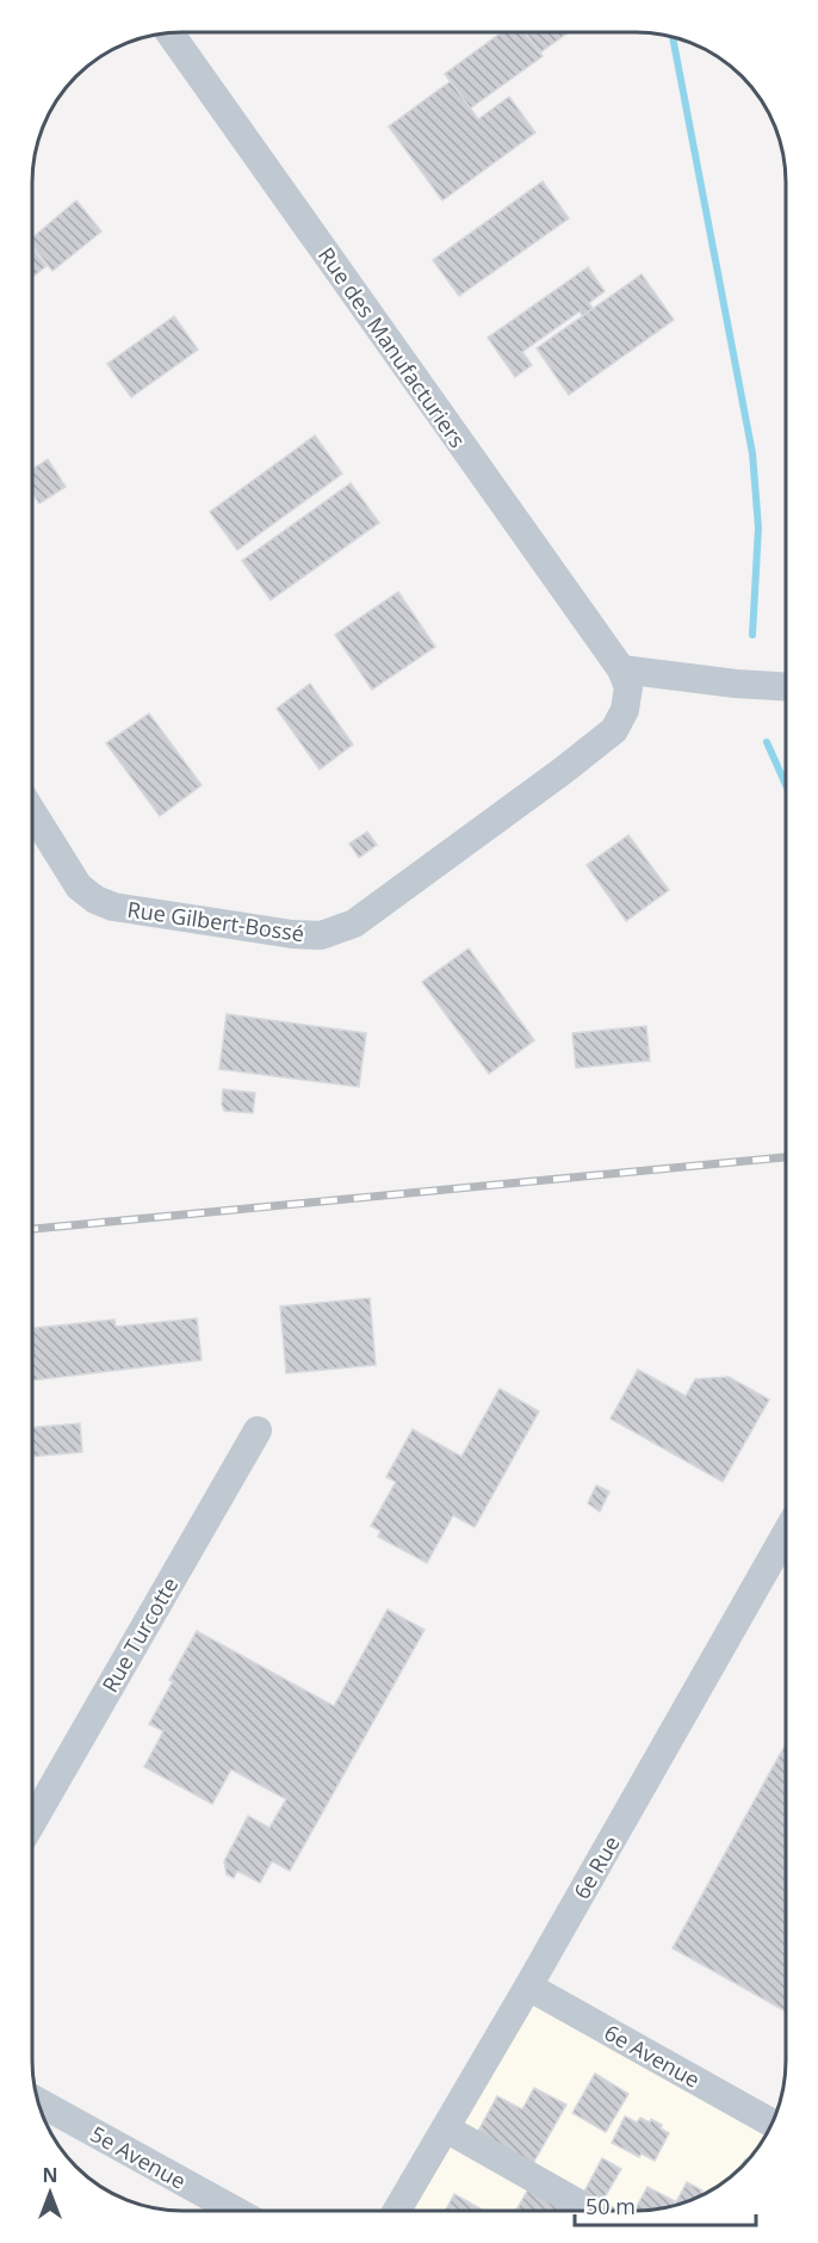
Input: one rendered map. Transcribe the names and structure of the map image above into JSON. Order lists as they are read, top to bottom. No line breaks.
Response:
{"streets":{"street":["Rue des Manufacturiers","Rue Gilbert-Bossé","Rue Turcotte","6e Rue","6e Avenue","5e Avenue"]},"crossings":[["Rue des Manufacturiers","Rue Gilbert-Bossé"],["6e Rue","6e Avenue"]],"scale_bar":"50 m","north":"top"}
